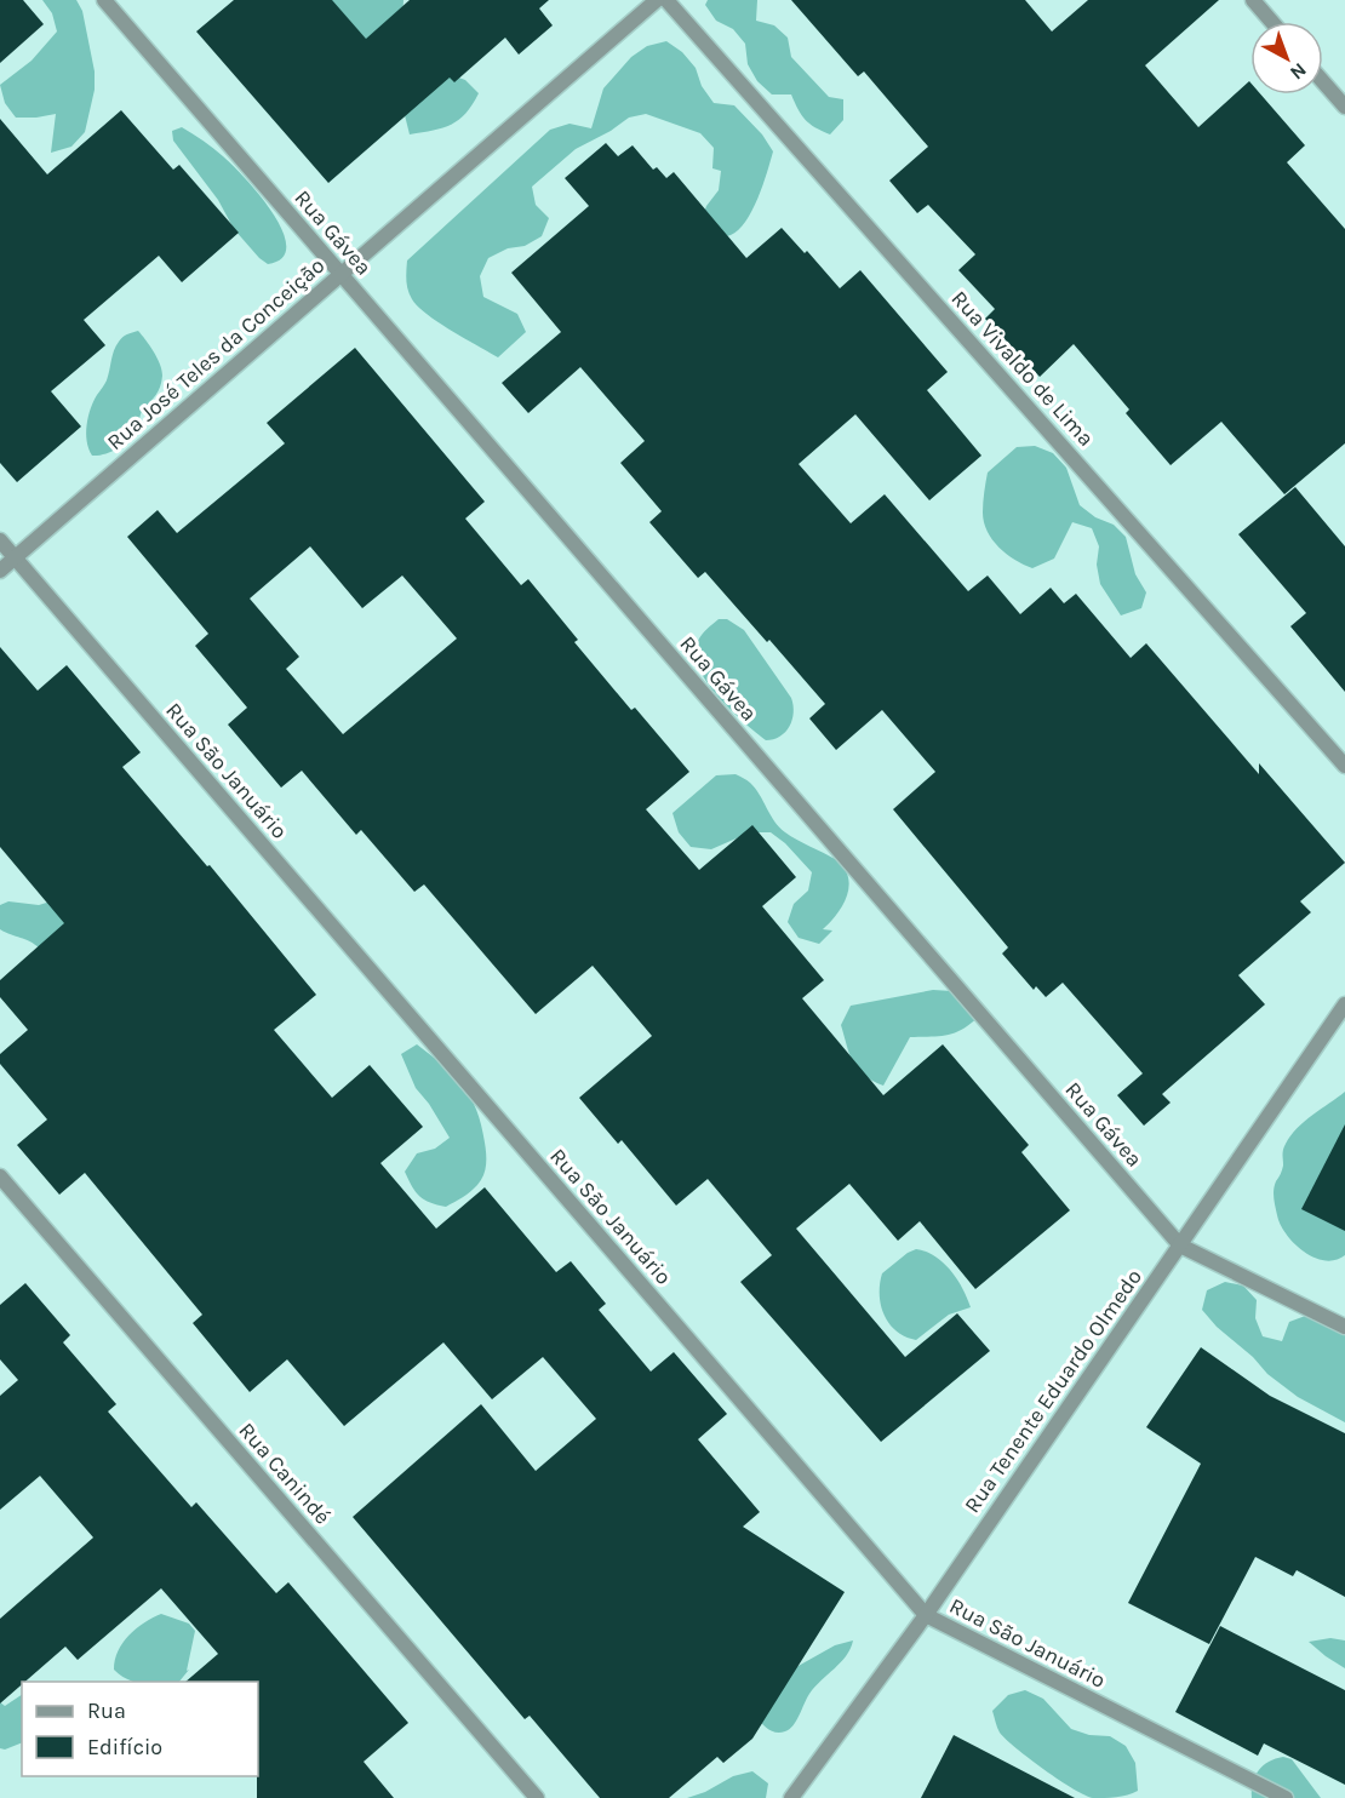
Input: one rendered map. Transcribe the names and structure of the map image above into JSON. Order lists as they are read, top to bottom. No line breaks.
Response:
{"streets":{"street":["Rua Gávea","Rua José Teles da Conceição","Rua Vivaldo de Lima","Rua São Januário","Rua Tenente Eduardo Olmedo","Rua Canindé"]},"crossings":[["Rua Gávea","Rua José Teles da Conceição"],["Rua Gávea","Rua Tenente Eduardo Olmedo"],["Rua José Teles da Conceição","Rua São Januário"],["Rua São Januário","Rua Tenente Eduardo Olmedo"]],"legend":["Rua","Edifício"],"north":"bottom right"}
